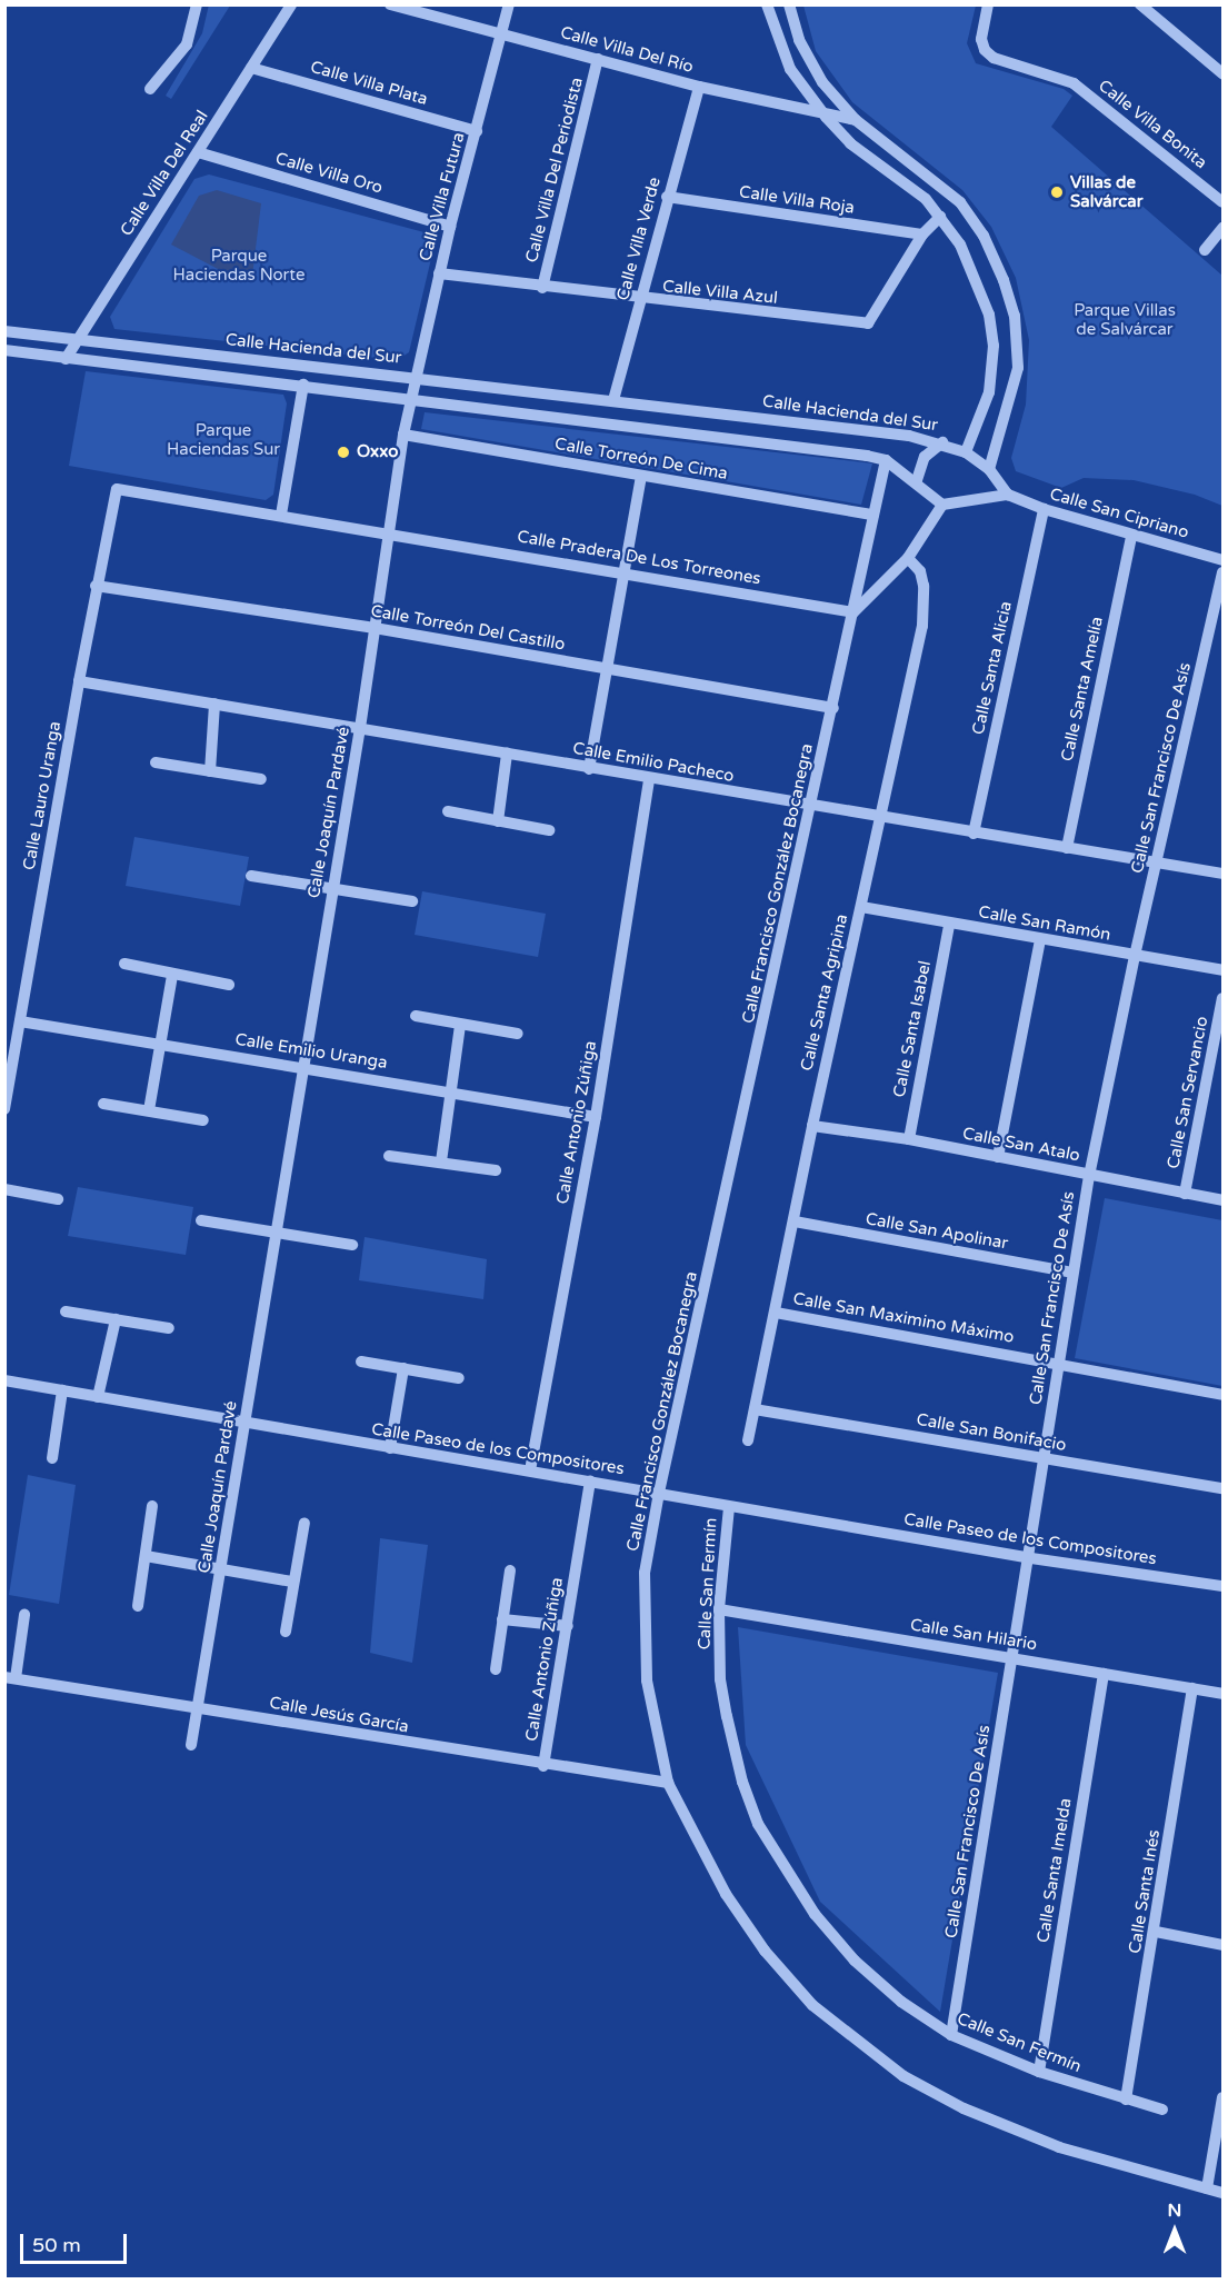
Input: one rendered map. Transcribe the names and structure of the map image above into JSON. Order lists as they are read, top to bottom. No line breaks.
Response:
{"streets":{"street":["Calle Villa Del Río","Calle Villa Plata","Calle Villa Bonita","Calle Villa Del Periodista","Calle Villa Del Real","Calle Villa Oro","Calle Villa Futura","Calle Villa Roja","Calle Villa Verde","Calle Villa Azul","Calle Hacienda del Sur","Calle Torreón De Cima","Calle San Cipriano","Calle Pradera De Los Torreones","Calle Torreón Del Castillo","Calle Santa Alicia","Calle Santa Amelía","Calle Emilio Pacheco","Calle San Francisco De Asís","Calle Lauro Uranga","Calle Joaquín Pardavé","Calle Francisco González Bocanegra","Calle San Ramón","Calle Santa Agripina","Calle Santa Isabel","Calle Emilio Uranga","Calle San Servancio","Calle Antonio Zúñiga","Calle San Atalo","Calle San Apolinar","Calle San Maximino Máximo","Calle San Bonifacio","Calle Paseo de los Compositores","Calle San Fermín","Calle San Hilario","Calle Jesús García","Calle Santa Imelda","Calle Santa Inés"]},"crossings":[["Calle Villa Del Río","Calle Villa Del Periodista"],["Calle Villa Del Río","Calle Villa Futura"],["Calle Villa Del Río","Calle Villa Verde"],["Calle Villa Plata","Calle Villa Del Real"],["Calle Villa Plata","Calle Villa Futura"],["Calle Villa Del Periodista","Calle Villa Azul"],["Calle Villa Del Real","Calle Villa Oro"],["Calle Villa Del Real","Calle Hacienda del Sur"],["Calle Villa Oro","Calle Villa Futura"],["Calle Villa Futura","Calle Villa Azul"],["Calle Villa Futura","Calle Hacienda del Sur"],["Calle Villa Futura","Calle Joaquín Pardavé"],["Calle Villa Roja","Calle Villa Verde"],["Calle Villa Roja","Calle Villa Azul"],["Calle Villa Verde","Calle Villa Azul"],["Calle Villa Verde","Calle Hacienda del Sur"],["Calle Hacienda del Sur","Calle San Cipriano"],["Calle Torreón De Cima","Calle Joaquín Pardavé"],["Calle Torreón De Cima","Calle Francisco González Bocanegra"],["Calle San Cipriano","Calle Santa Alicia"],["Calle San Cipriano","Calle Santa Amelía"],["Calle Pradera De Los Torreones","Calle Lauro Uranga"],["Calle Pradera De Los Torreones","Calle Joaquín Pardavé"],["Calle Pradera De Los Torreones","Calle Francisco González Bocanegra"],["Calle Torreón Del Castillo","Calle Lauro Uranga"],["Calle Torreón Del Castillo","Calle Joaquín Pardavé"],["Calle Torreón Del Castillo","Calle Francisco González Bocanegra"],["Calle Santa Alicia","Calle Emilio Pacheco"],["Calle Santa Amelía","Calle Emilio Pacheco"],["Calle Emilio Pacheco","Calle San Francisco De Asís"],["Calle Emilio Pacheco","Calle Lauro Uranga"],["Calle Emilio Pacheco","Calle Joaquín Pardavé"],["Calle Emilio Pacheco","Calle Francisco González Bocanegra"],["Calle Emilio Pacheco","Calle Santa Agripina"],["Calle Emilio Pacheco","Calle Antonio Zúñiga"],["Calle San Francisco De Asís","Calle San Ramón"],["Calle San Francisco De Asís","Calle San Atalo"],["Calle San Francisco De Asís","Calle San Apolinar"],["Calle San Francisco De Asís","Calle San Maximino Máximo"],["Calle San Francisco De Asís","Calle San Bonifacio"],["Calle San Francisco De Asís","Calle Paseo de los Compositores"],["Calle San Francisco De Asís","Calle San Fermín"],["Calle San Francisco De Asís","Calle San Hilario"],["Calle Lauro Uranga","Calle Emilio Uranga"],["Calle Joaquín Pardavé","Calle Emilio Uranga"],["Calle Joaquín Pardavé","Calle Paseo de los Compositores"],["Calle Joaquín Pardavé","Calle Jesús García"],["Calle Francisco González Bocanegra","Calle Paseo de los Compositores"],["Calle Francisco González Bocanegra","Calle Jesús García"],["Calle San Ramón","Calle Santa Agripina"],["Calle San Ramón","Calle Santa Isabel"],["Calle Santa Agripina","Calle San Atalo"],["Calle Santa Agripina","Calle San Apolinar"],["Calle Santa Agripina","Calle San Maximino Máximo"],["Calle Santa Agripina","Calle San Bonifacio"],["Calle Santa Isabel","Calle San Atalo"],["Calle Emilio Uranga","Calle Antonio Zúñiga"],["Calle San Servancio","Calle San Atalo"],["Calle Antonio Zúñiga","Calle Paseo de los Compositores"],["Calle Antonio Zúñiga","Calle Jesús García"],["Calle Paseo de los Compositores","Calle San Fermín"],["Calle San Fermín","Calle San Hilario"],["Calle San Fermín","Calle Santa Imelda"],["Calle San Fermín","Calle Santa Inés"],["Calle San Hilario","Calle Santa Imelda"],["Calle San Hilario","Calle Santa Inés"]],"parks":["Parque Haciendas Norte","Parque Villas de Salvárcar","Parque Haciendas Sur"],"places":["Villas de Salvárcar","Oxxo"],"scale_bar":"50 m","north":"top"}
